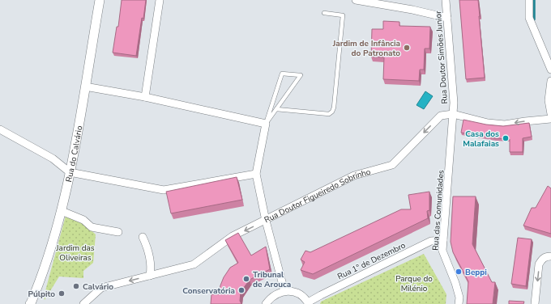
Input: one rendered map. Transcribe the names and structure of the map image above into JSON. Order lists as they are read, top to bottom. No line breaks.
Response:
{"streets":{"street":["Rua Doutor Simões Junior","Rua do Calvário","Rua Doutor Figueiredo Sobrinho","Rua das Comunidades","Rua 1º de Dezembro"]},"crossings":[["Rua Doutor Simões Junior","Rua Doutor Figueiredo Sobrinho"],["Rua Doutor Simões Junior","Rua das Comunidades"],["Rua Doutor Figueiredo Sobrinho","Rua das Comunidades"],["Rua das Comunidades","Rua 1º de Dezembro"]],"one_way":["Rua Doutor Figueiredo Sobrinho"],"parks":["Jardim das Oliveiras","Parque do Milénio"],"places":["Jardim de Infância do Patronato","Casa dos Malafaias","Beppi","Tribunal de Arouca","Calvário","Conservatória","Púlpito"]}
